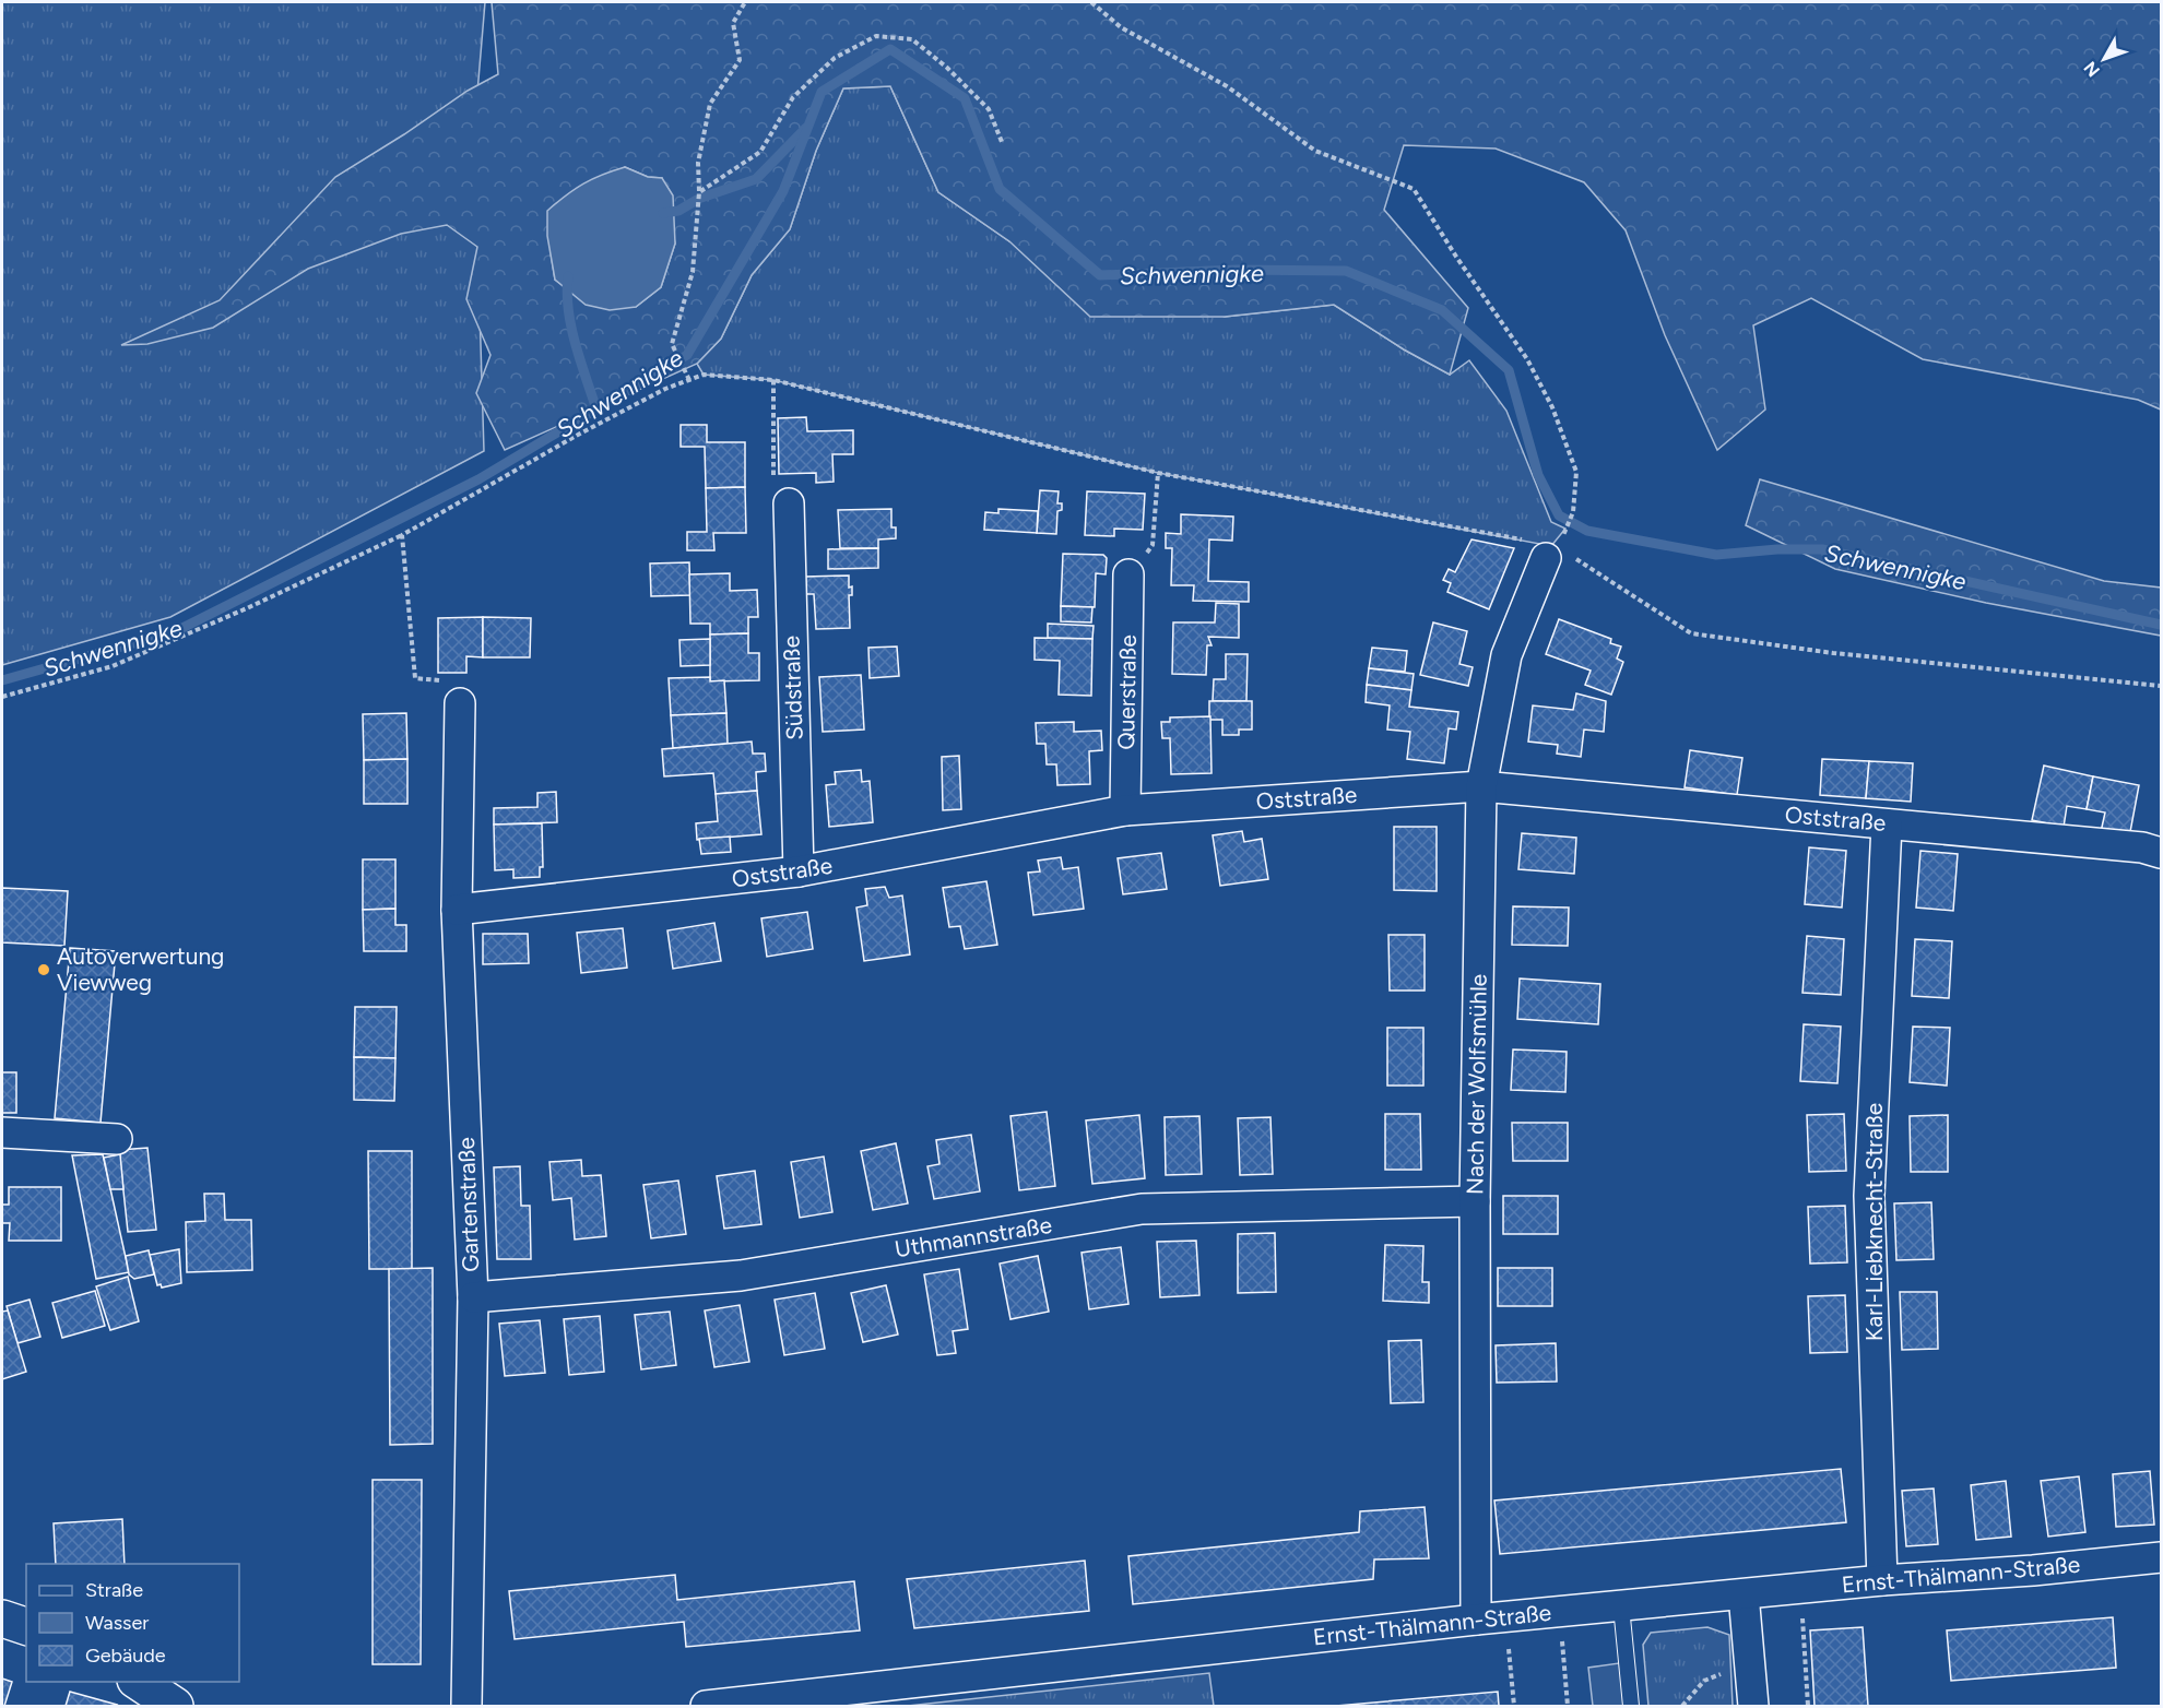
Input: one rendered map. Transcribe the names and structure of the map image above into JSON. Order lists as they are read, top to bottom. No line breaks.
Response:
{"streets":{"street":["Südstraße","Querstraße","Oststraße","Nach der Wolfsmühle","Gartenstraße","Karl-Liebknecht-Straße","Uthmannstraße","Ernst-Thälmann-Straße"]},"crossings":[["Südstraße","Oststraße"],["Querstraße","Oststraße"],["Oststraße","Nach der Wolfsmühle"],["Oststraße","Gartenstraße"],["Oststraße","Karl-Liebknecht-Straße"],["Nach der Wolfsmühle","Uthmannstraße"],["Nach der Wolfsmühle","Ernst-Thälmann-Straße"],["Gartenstraße","Uthmannstraße"],["Karl-Liebknecht-Straße","Ernst-Thälmann-Straße"]],"water":["Schwennigke"],"places":["Autoverwertung Viewweg"],"legend":["Straße","Wasser","Gebäude"],"north":"bottom left"}
